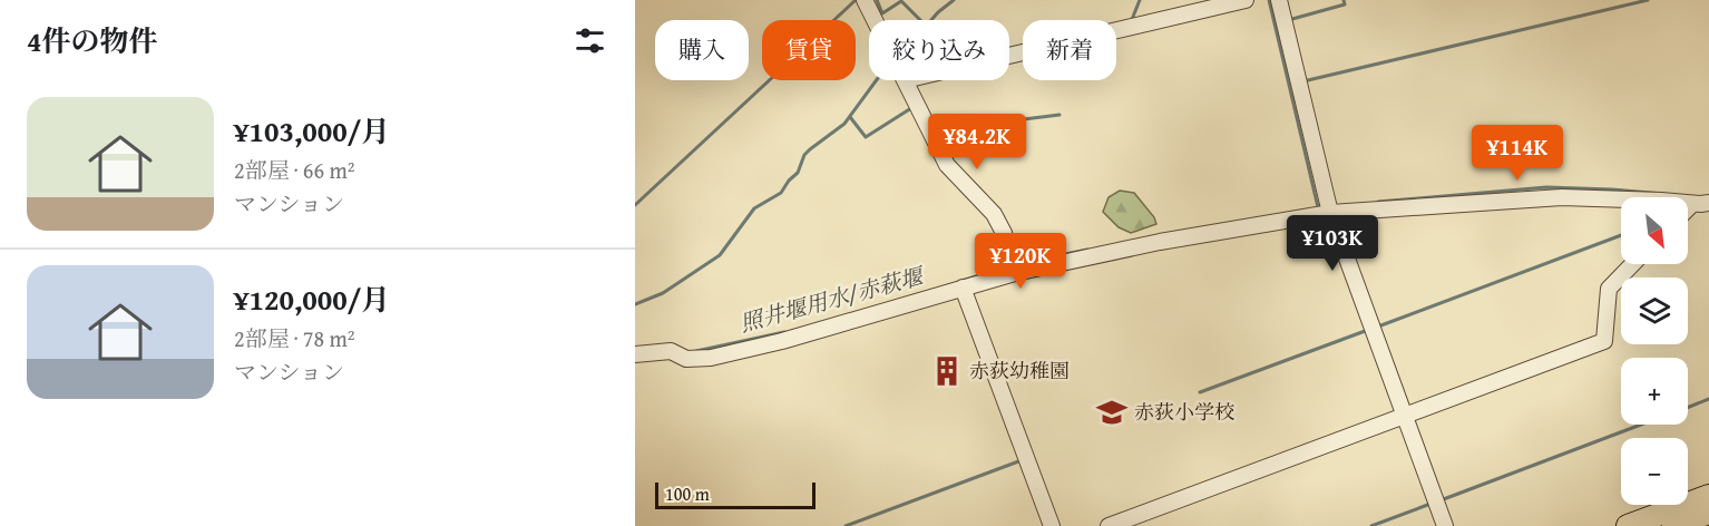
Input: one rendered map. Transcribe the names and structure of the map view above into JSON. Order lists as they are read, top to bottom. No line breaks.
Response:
{"water":["照井堰用水/赤萩堰"],"places":{"building":["赤荻幼稚園"],"school or university":["赤荻小学校"]},"scale_bar":"100 m","north":"bottom right","page":{"heading":"4件の物件","chip":["購入","賃貸","絞り込み","新着"],"list":[{"name":"¥103,000/月","note":"2部屋 · 66 m² · マンション"},{"name":"¥120,000/月","note":"2部屋 · 78 m² · マンション"}],"price":["¥84.2K","¥114K","¥103K","¥120K"],"map_buttons":["+","−"],"scale":"100 m"}}
